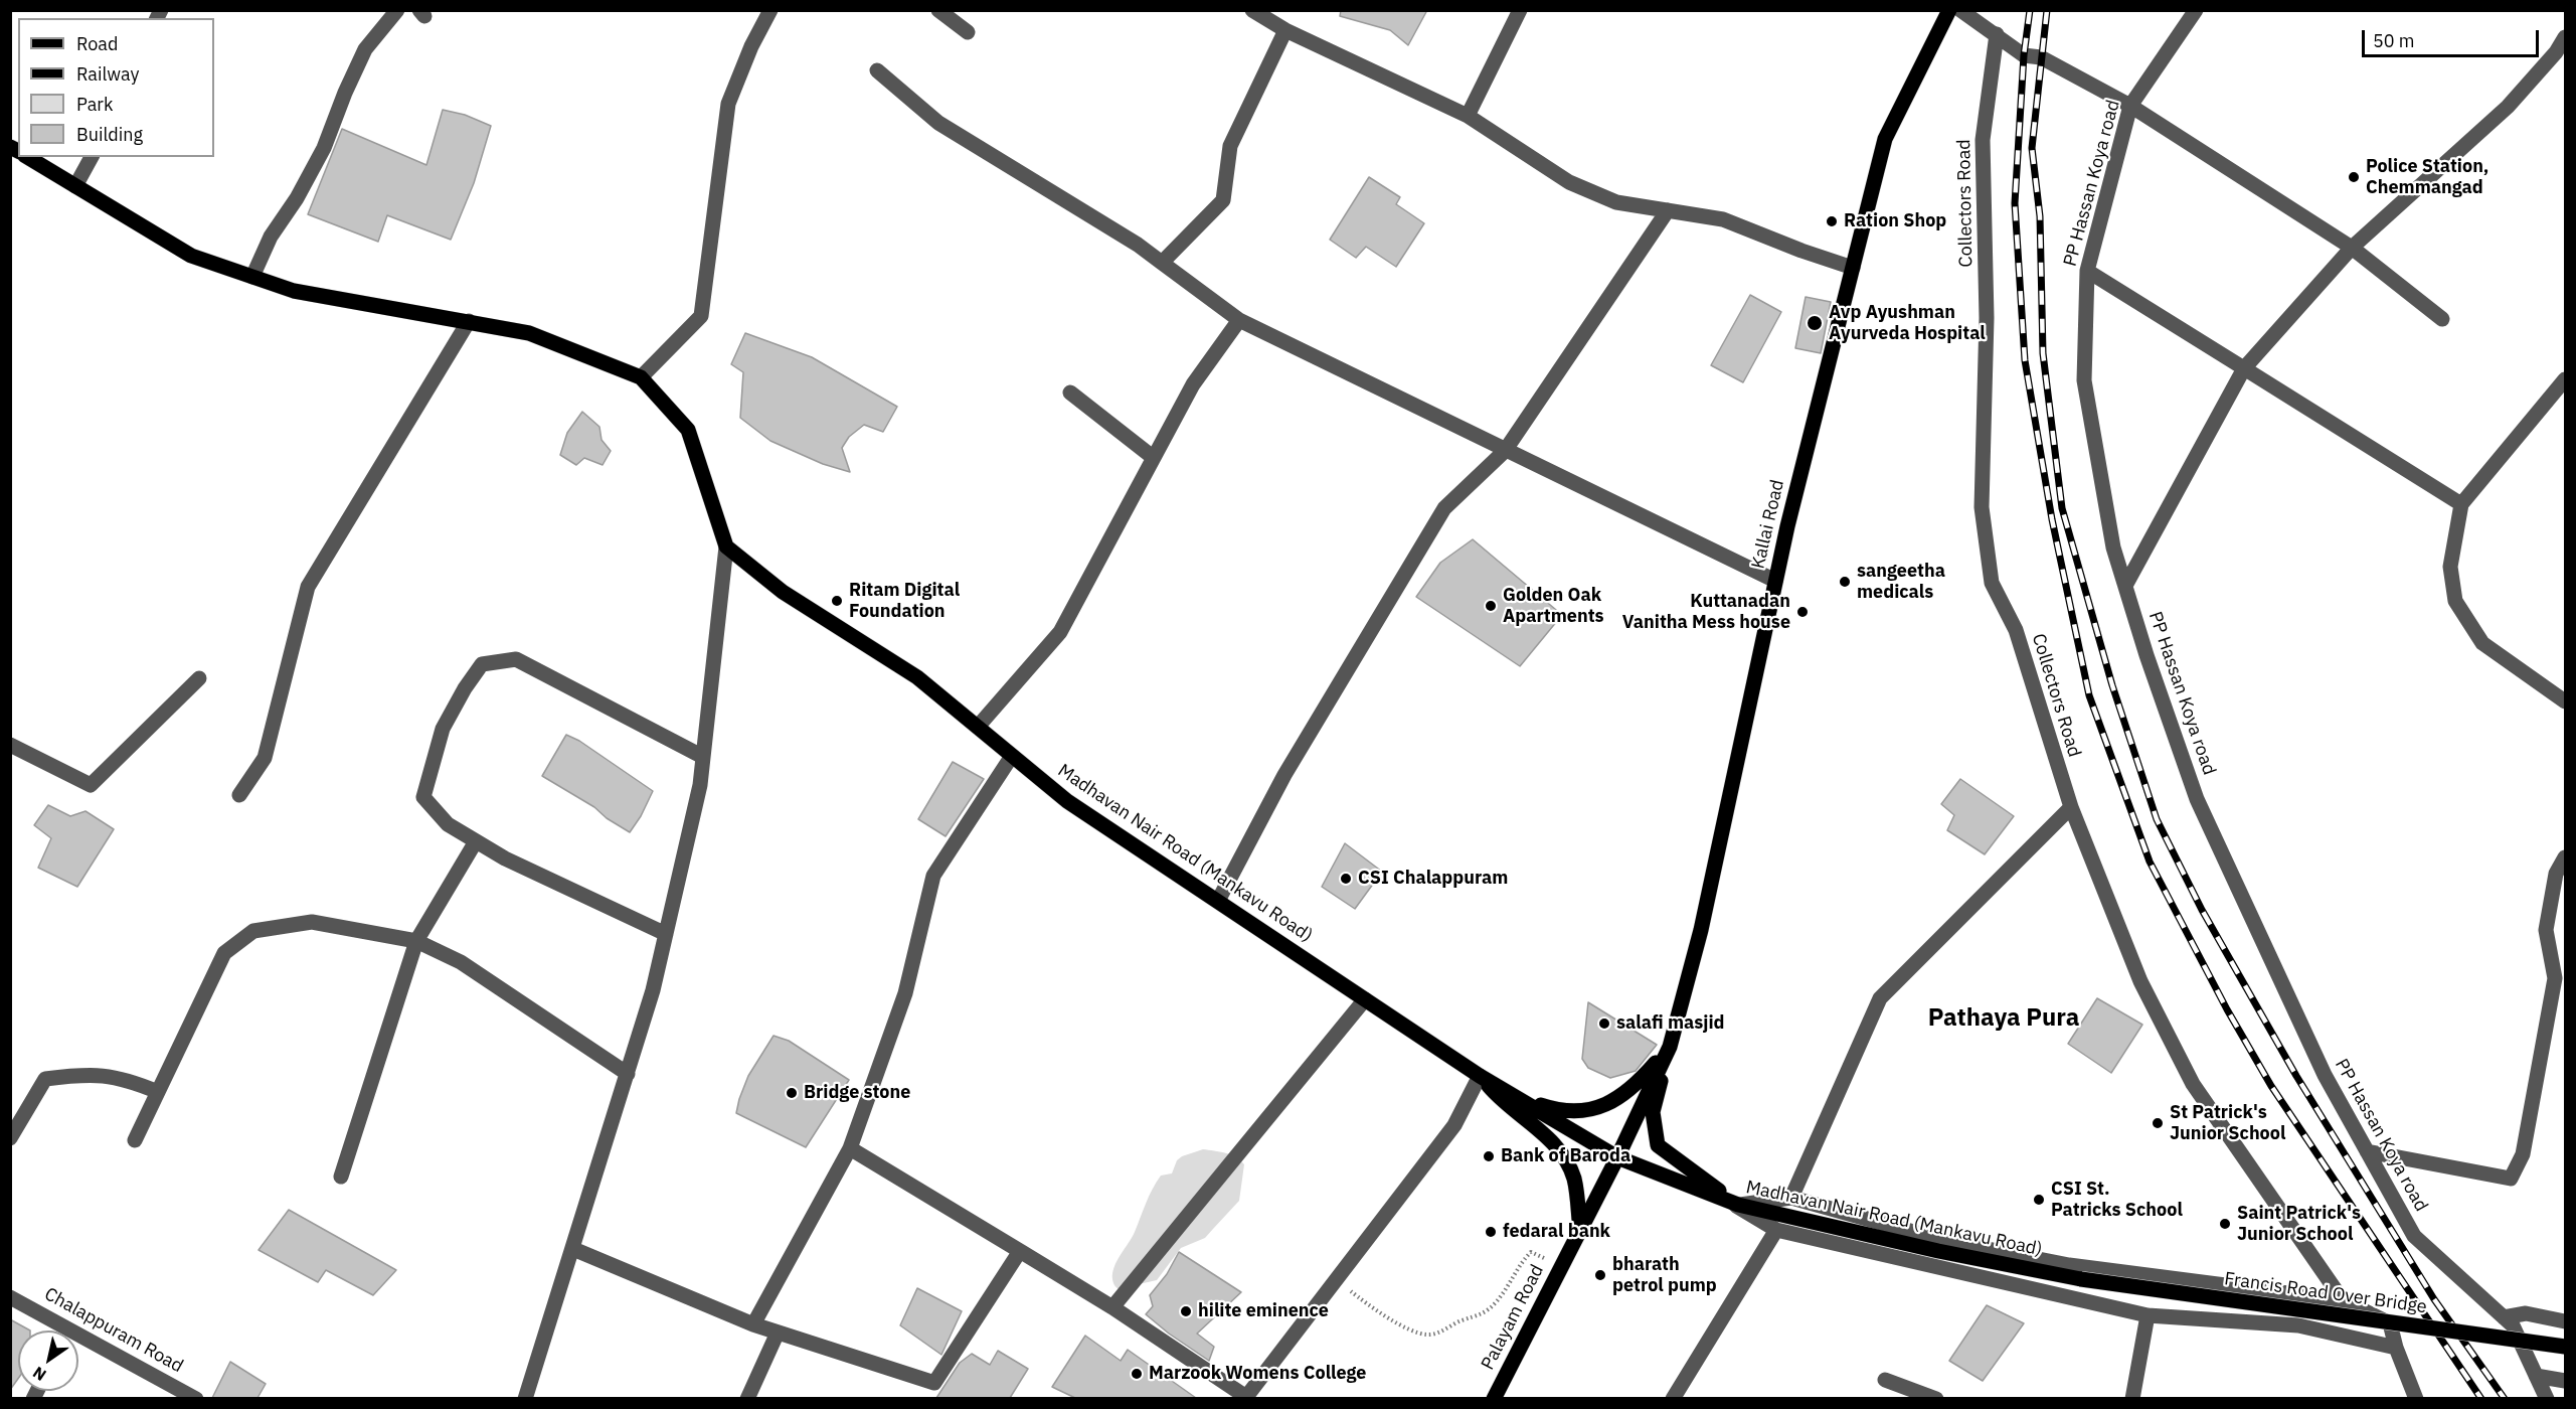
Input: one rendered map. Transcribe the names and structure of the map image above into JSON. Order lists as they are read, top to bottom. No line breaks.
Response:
{"streets":{"main road":["Kallai Road","Madhavan Nair Road (Mankavu Road)","Francis Road Over Bridge","Palayam Road"],"street":["PP Hassan Koya road","Collectors Road","Chalappuram Road"]},"crossings":[["Kallai Road","Madhavan Nair Road (Mankavu Road)"],["Kallai Road","Palayam Road"],["Madhavan Nair Road (Mankavu Road)","Francis Road Over Bridge"],["Madhavan Nair Road (Mankavu Road)","Palayam Road"]],"districts":["Pathaya Pura"],"places":["Police Station, Chemmangad","Ration Shop","Avp Ayushman Ayurveda Hospital","sangeetha medicals","Ritam Digital Foundation","Golden Oak Apartments","Kuttanadan Vanitha Mess house","CSI Chalappuram","salafi masjid","Bridge stone","St Patrick's Junior School","Bank of Baroda","CSI St. Patricks School","Saint Patrick's Junior School","fedaral bank","bharath petrol pump","hilite eminence","Marzook Womens College"],"legend":["Road","Railway","Park","Building"],"scale_bar":"50 m","north":"bottom left"}
